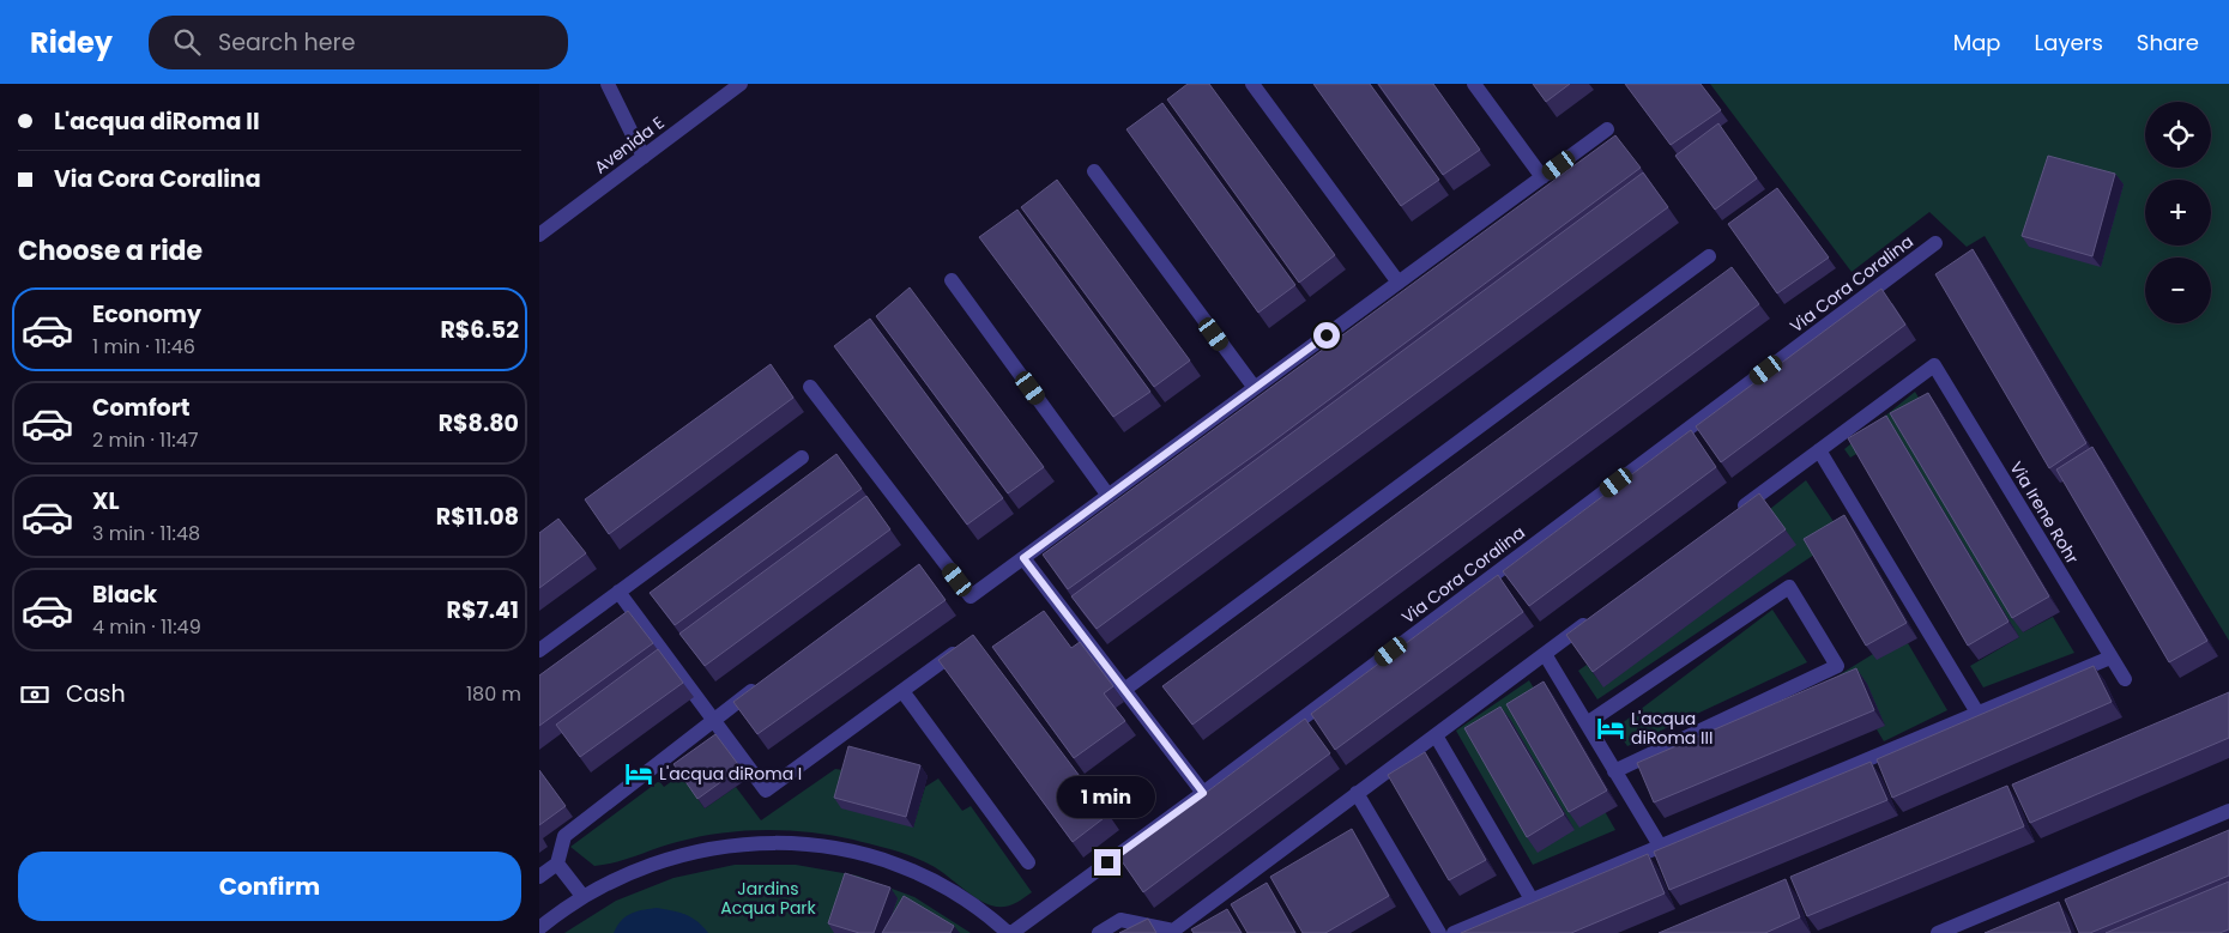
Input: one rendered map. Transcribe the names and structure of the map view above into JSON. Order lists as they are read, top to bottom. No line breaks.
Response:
{"streets":{"street":["Avenida E","Via Cora Coralina","Via Irene Rohr"]},"parks":["Jardins Acqua Park"],"places":{"hotel":["L'acqua diRoma III","L'acqua diRoma I"]},"page":{"header":"Ridey","search":"Search here","nav":["Map","Layers","Share"],"banner":["L'acqua diRoma II","Via Cora Coralina"],"map_buttons":["+","−"],"heading":"Choose a ride","list":[{"name":"Economy","note":"1 min · 11:46","value":"R$6.52"},{"name":"Comfort","note":"2 min · 11:47","value":"R$8.80"},{"name":"XL","note":"3 min · 11:48","value":"R$11.08"},{"name":"Black","note":"4 min · 11:49","value":"R$7.41"}],"pay":["Cash","180 m"],"bubble":"1 min","buttons":"Confirm"}}
